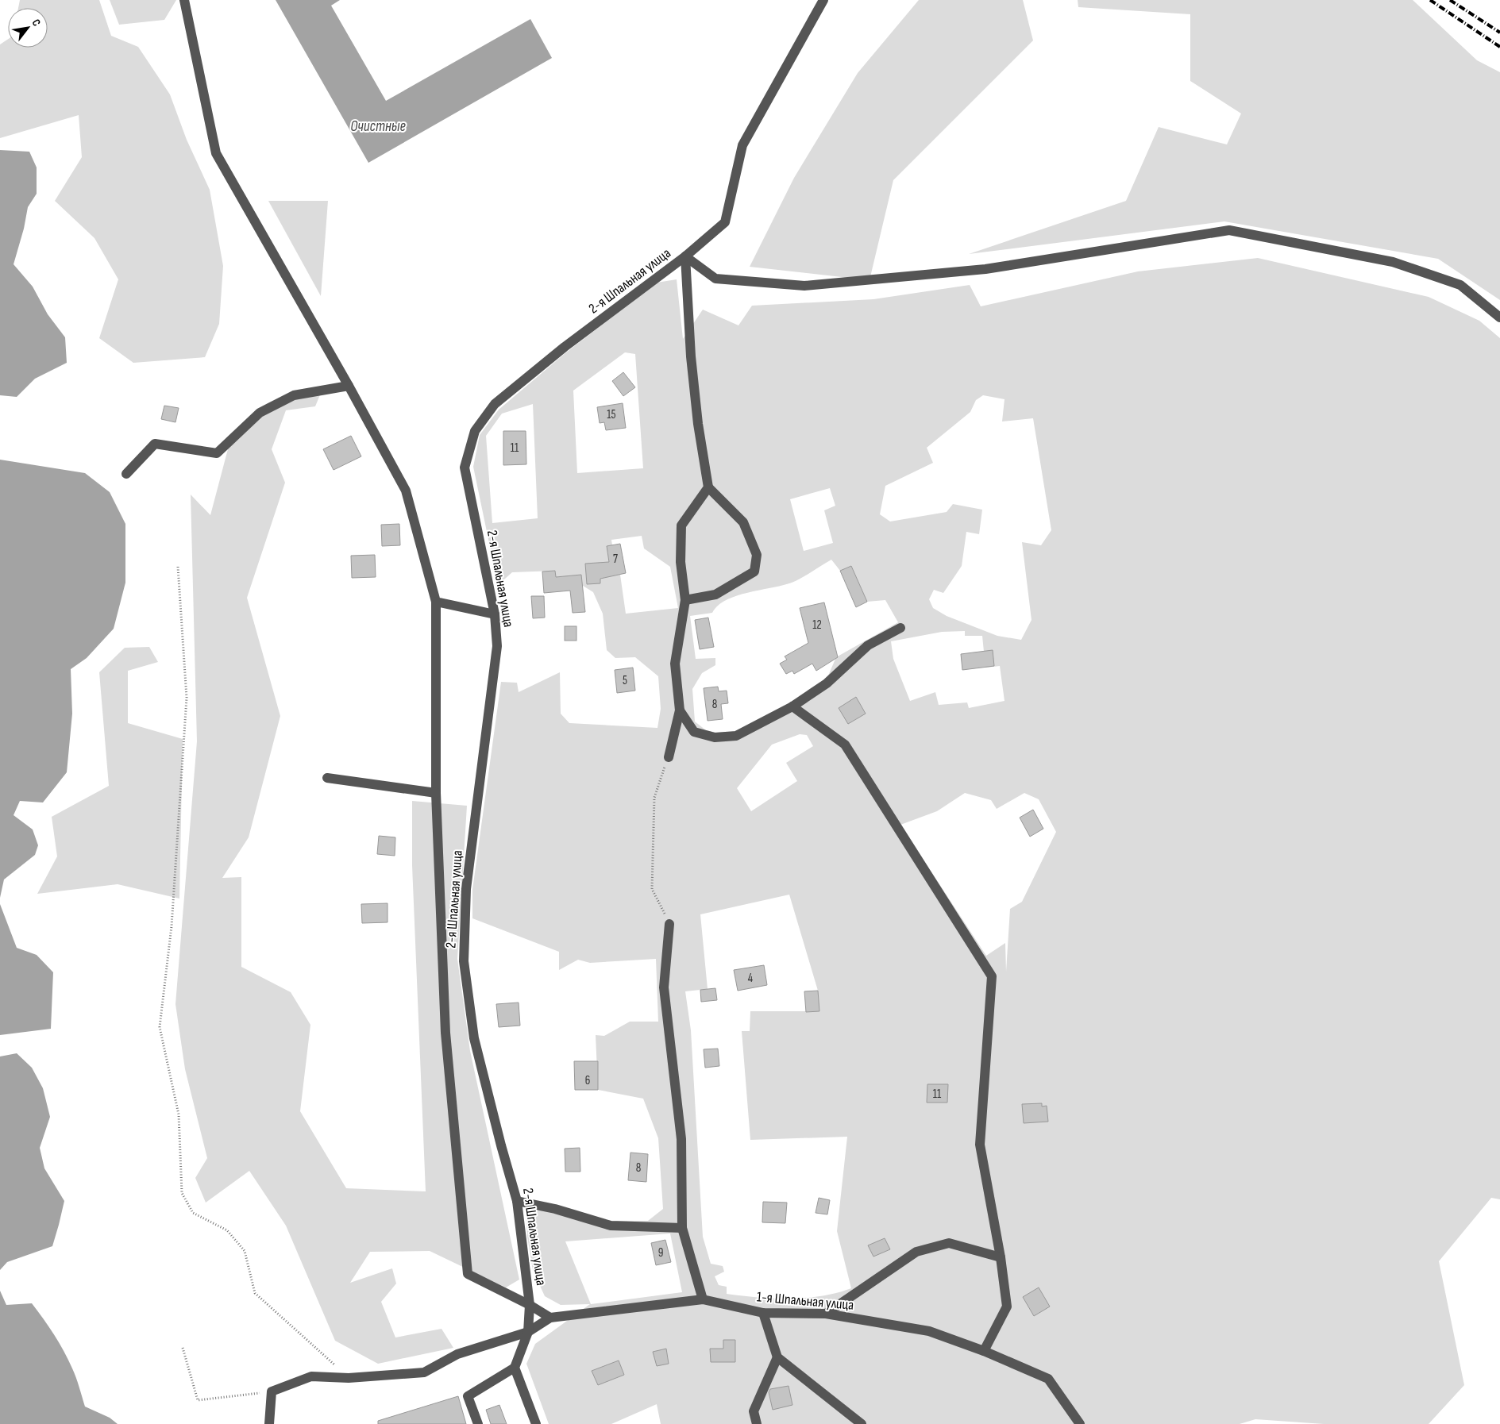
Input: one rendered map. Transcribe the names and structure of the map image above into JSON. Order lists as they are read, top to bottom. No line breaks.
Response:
{"streets":{"street":["2-я Шпальная улица","1-я Шпальная улица"]},"crossings":[["2-я Шпальная улица","1-я Шпальная улица"]],"water":["Очистные"],"house_numbers":["15","11","7","12","5","8","4","6","11","8","9"],"north":"top right"}
